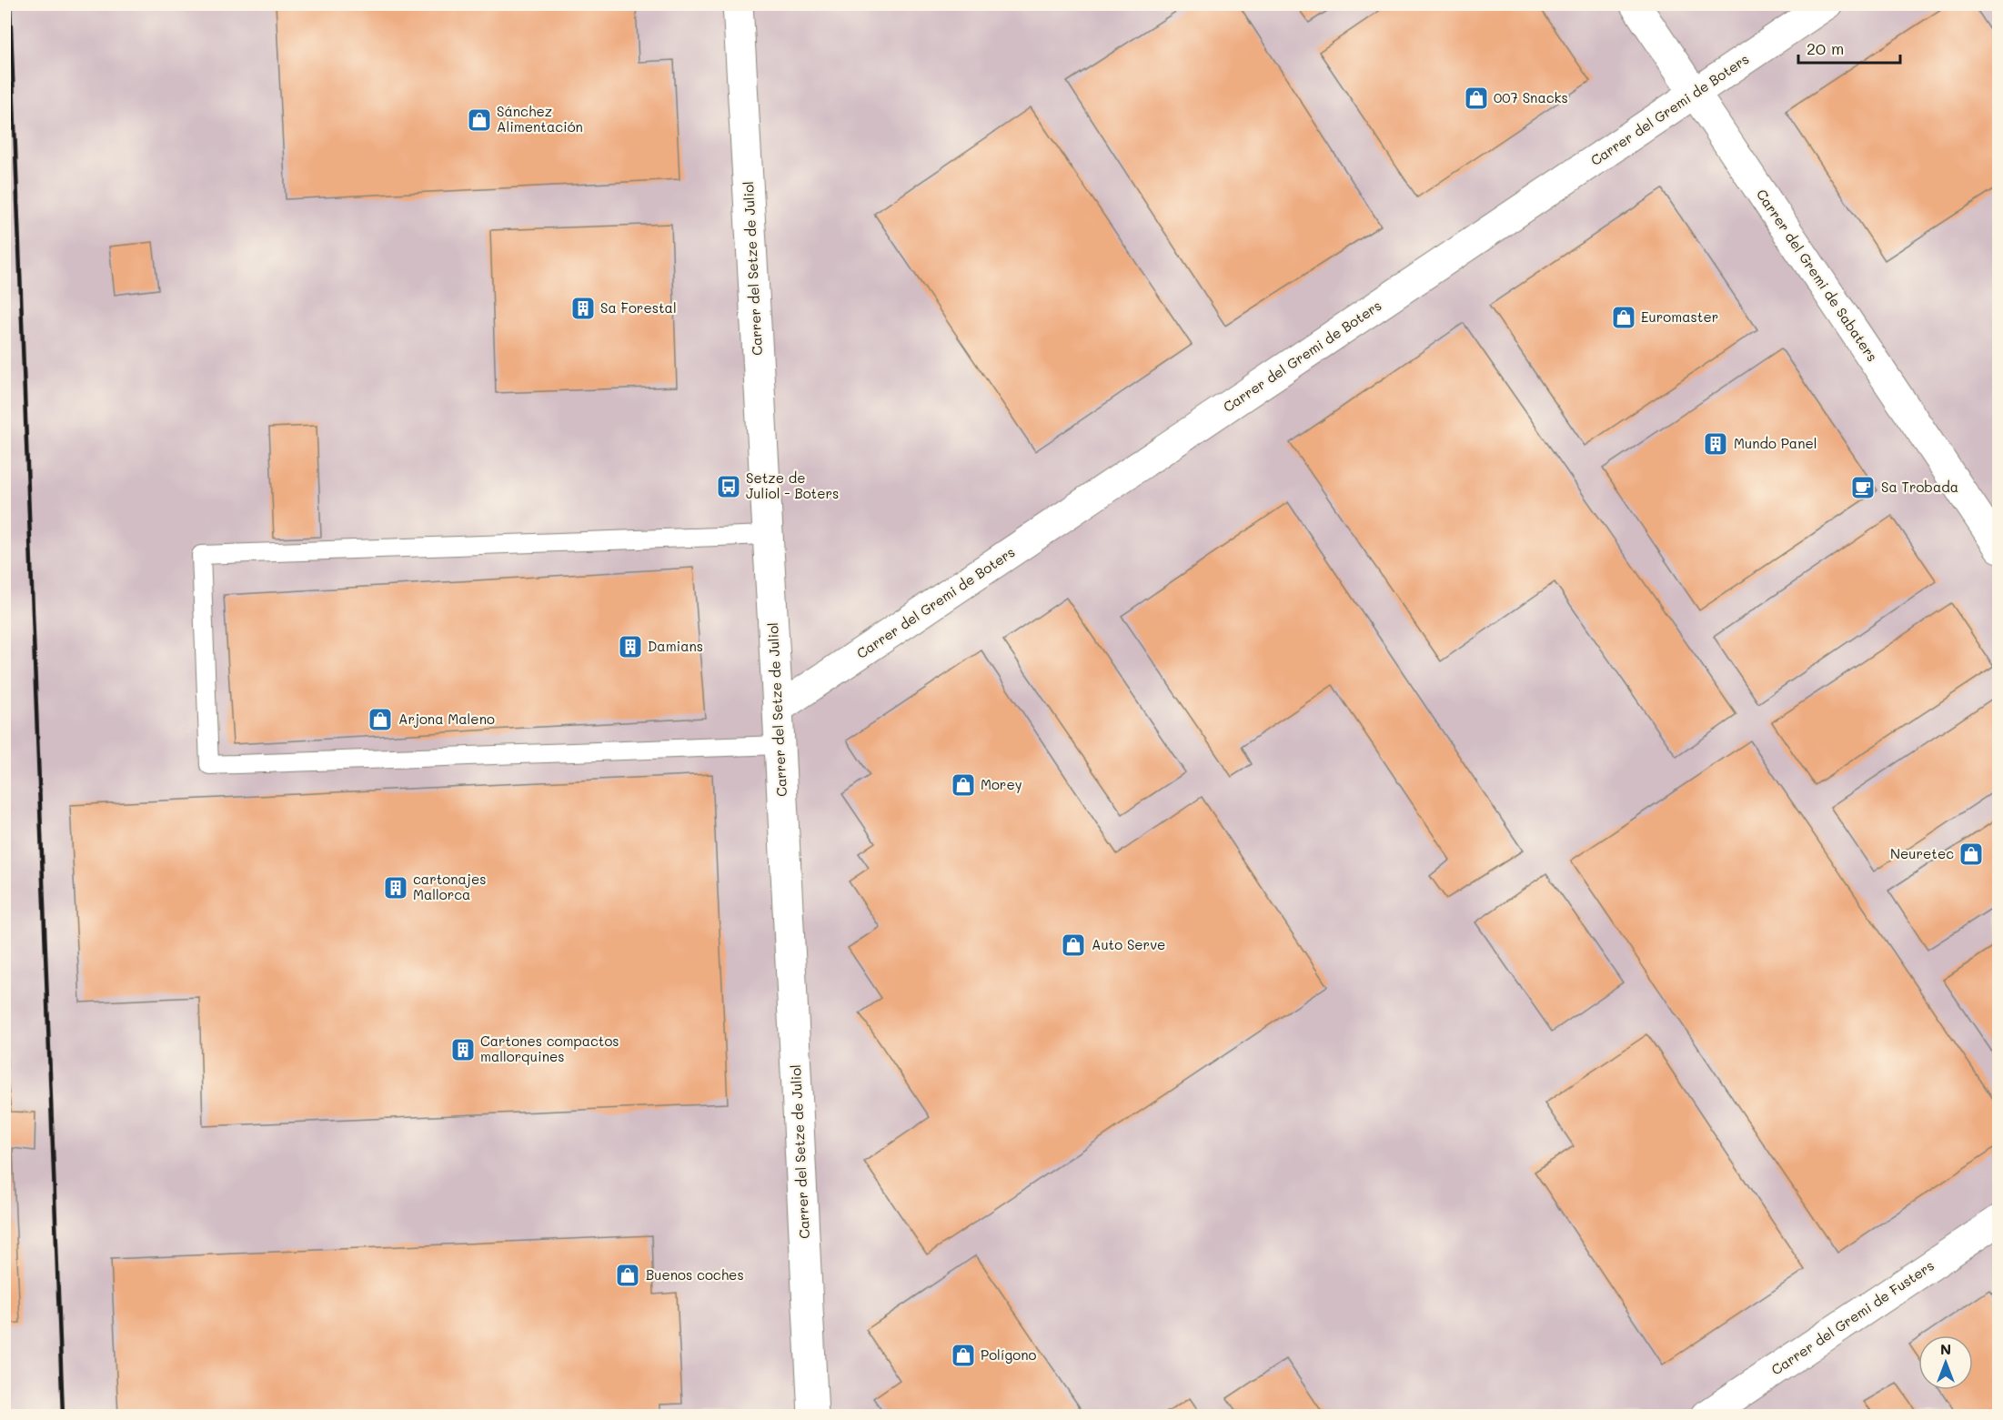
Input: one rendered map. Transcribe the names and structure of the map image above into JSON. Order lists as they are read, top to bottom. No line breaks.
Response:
{"streets":{"street":["Carrer del Gremi de Boters","Carrer del Setze de Juliol","Carrer del Gremi de Sabaters","Carrer del Gremi de Fusters"]},"crossings":[["Carrer del Gremi de Boters","Carrer del Setze de Juliol"],["Carrer del Gremi de Boters","Carrer del Gremi de Sabaters"]],"places":{"shop":["007 Snacks","Sánchez Alimentación","Euromaster","Arjona Maleno","Morey","Neuretec","Auto Serve","Buenos coches","Polígono"],"building":["Sa Forestal","Mundo Panel","Damians","cartonajes Mallorca","Cartones compactos mallorquines"],"bus stop":["Setze de Juliol - Boters"],"cafe":["Sa Trobada"]},"scale_bar":"20 m","north":"top"}
